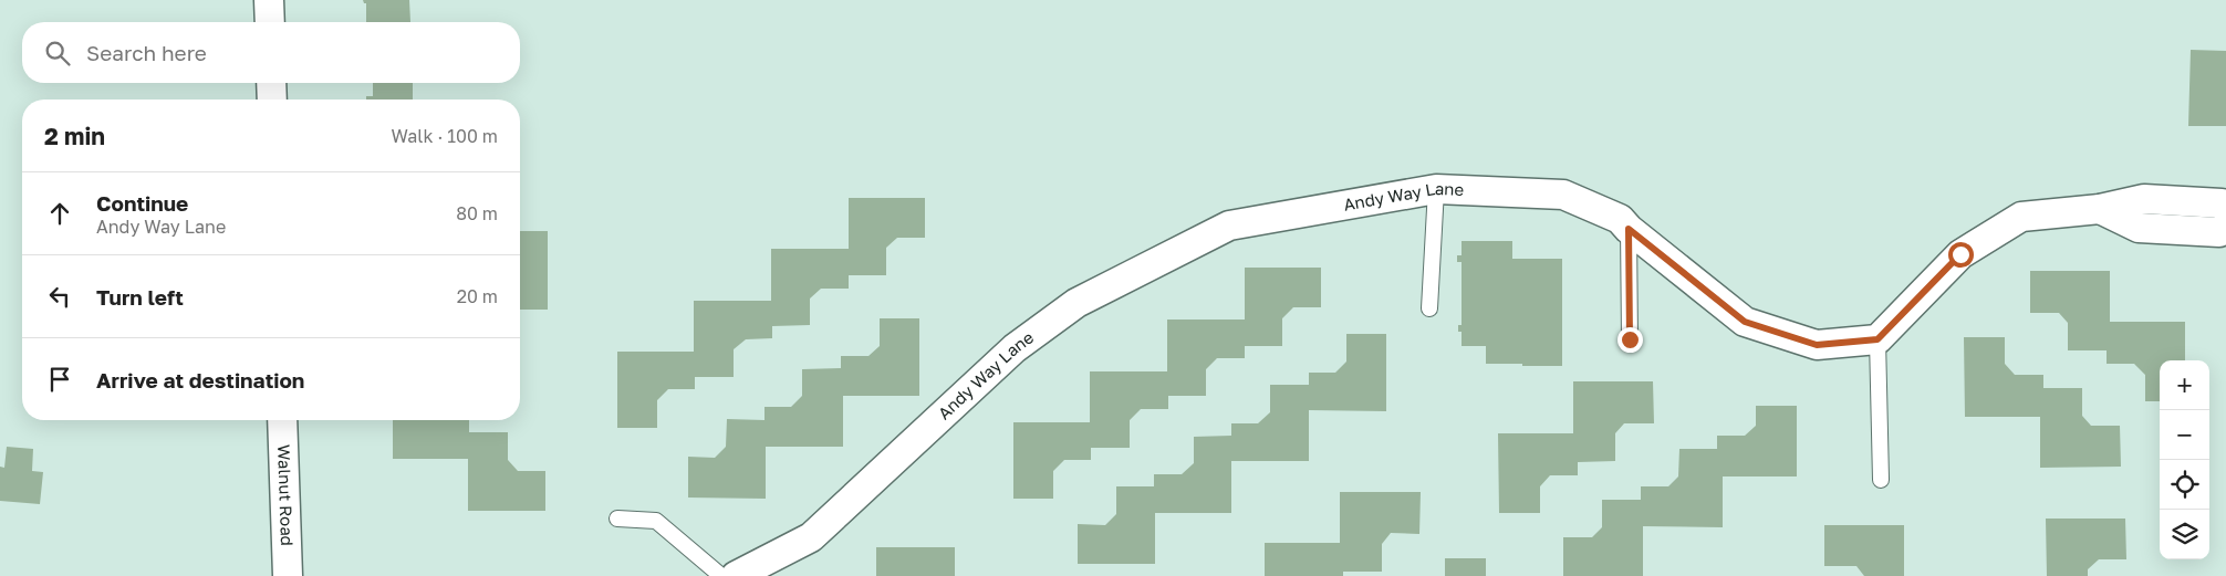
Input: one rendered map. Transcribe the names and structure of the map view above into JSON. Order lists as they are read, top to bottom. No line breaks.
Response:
{"streets":{"street":["Andy Way Lane","Walnut Road"]},"page":{"search":"Search here","heading":["2 min","Walk · 100 m"],"list":[["Continue","Andy Way Lane","80 m"],["Turn left","20 m"],"Arrive at destination"],"map_buttons":["+","−"]}}
